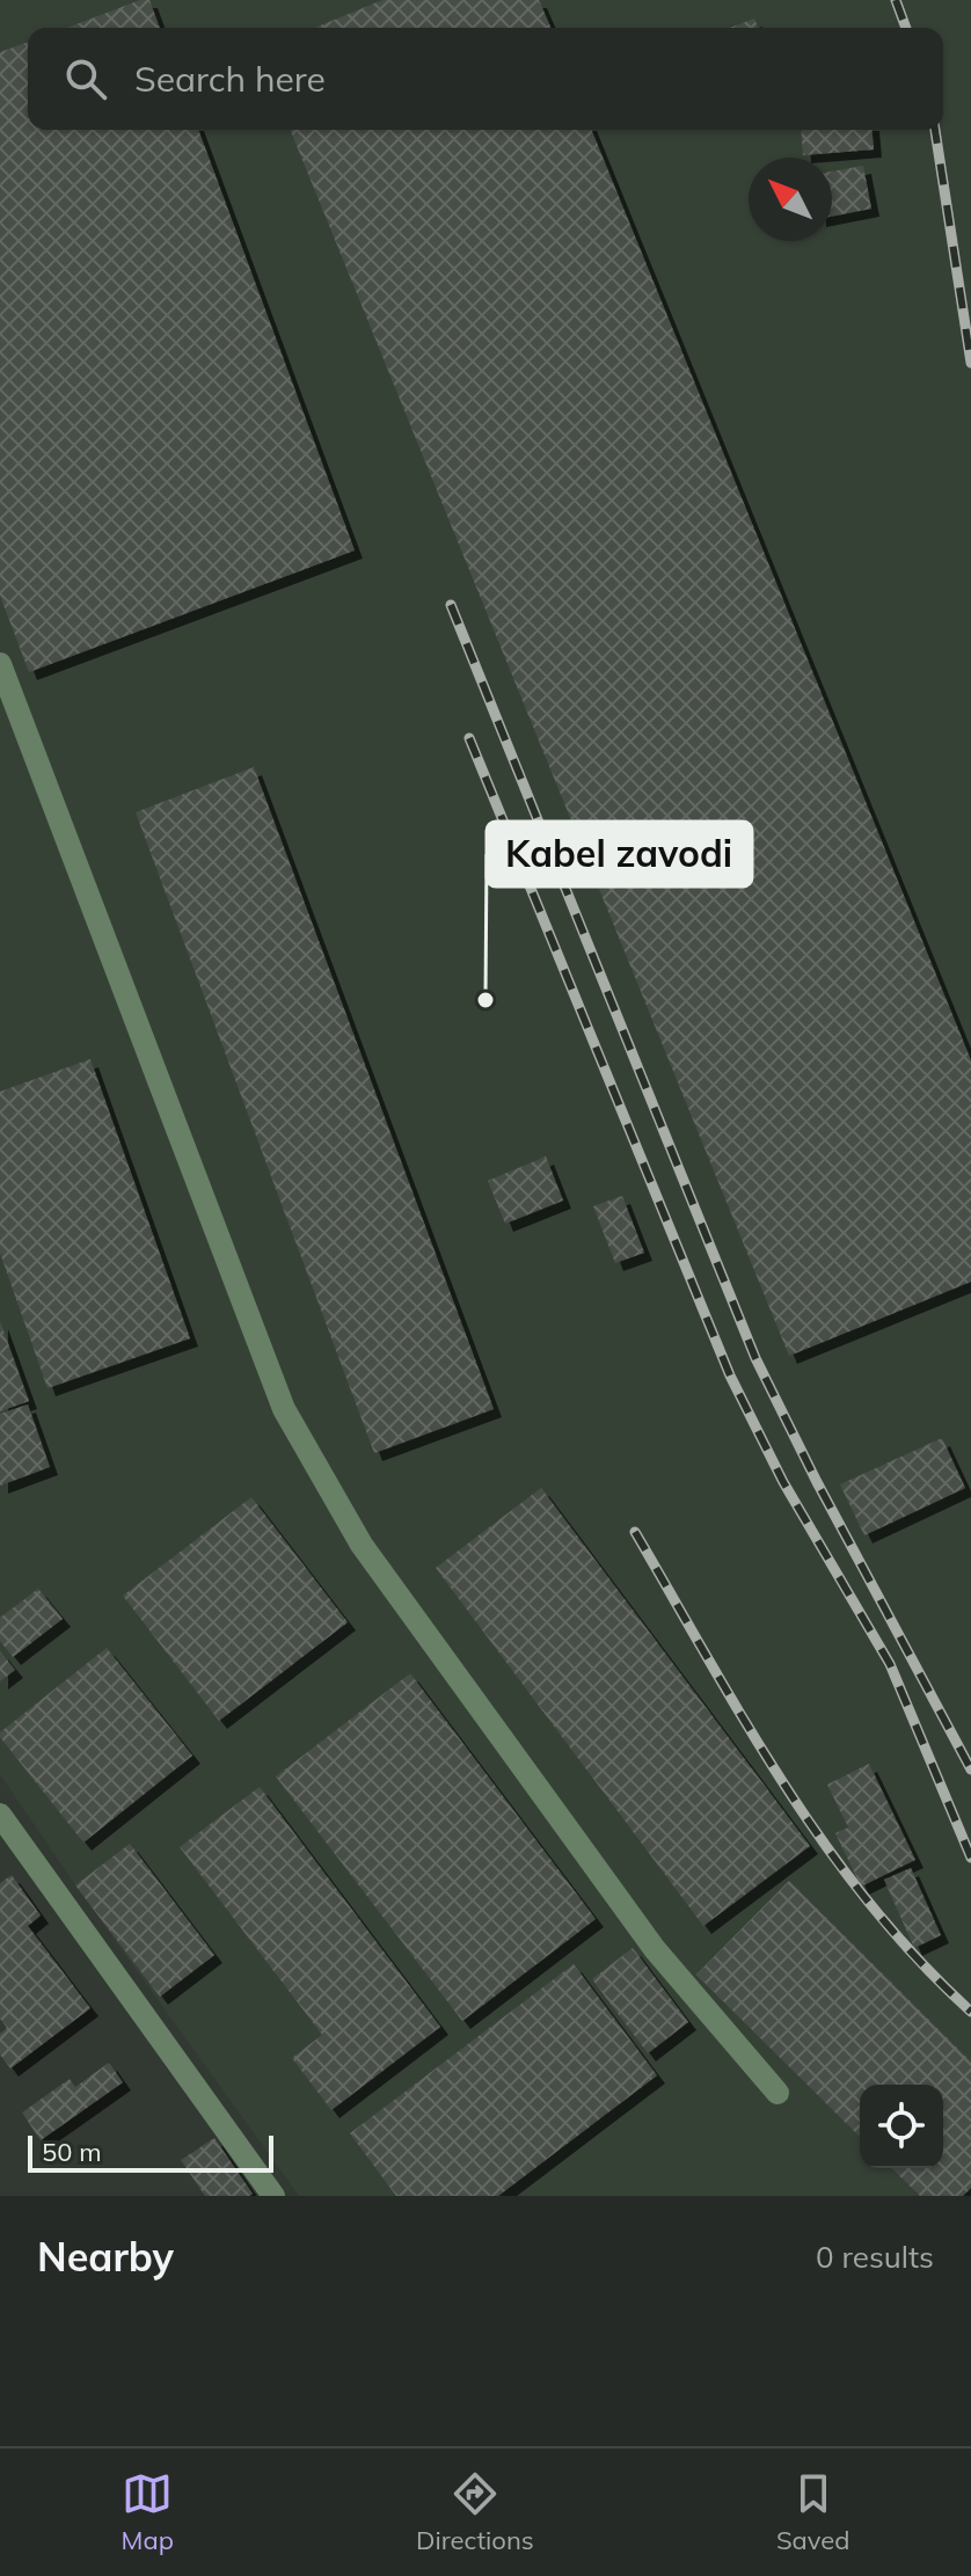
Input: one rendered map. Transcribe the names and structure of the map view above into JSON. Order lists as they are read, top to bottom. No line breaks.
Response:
{"places":["Kabel zavodi"],"scale_bar":"50 m","north":"top left","page":{"search":"Search here","scale":"50 m","heading":["Nearby","0 results"],"nav":["Map","Directions","Saved"]}}
